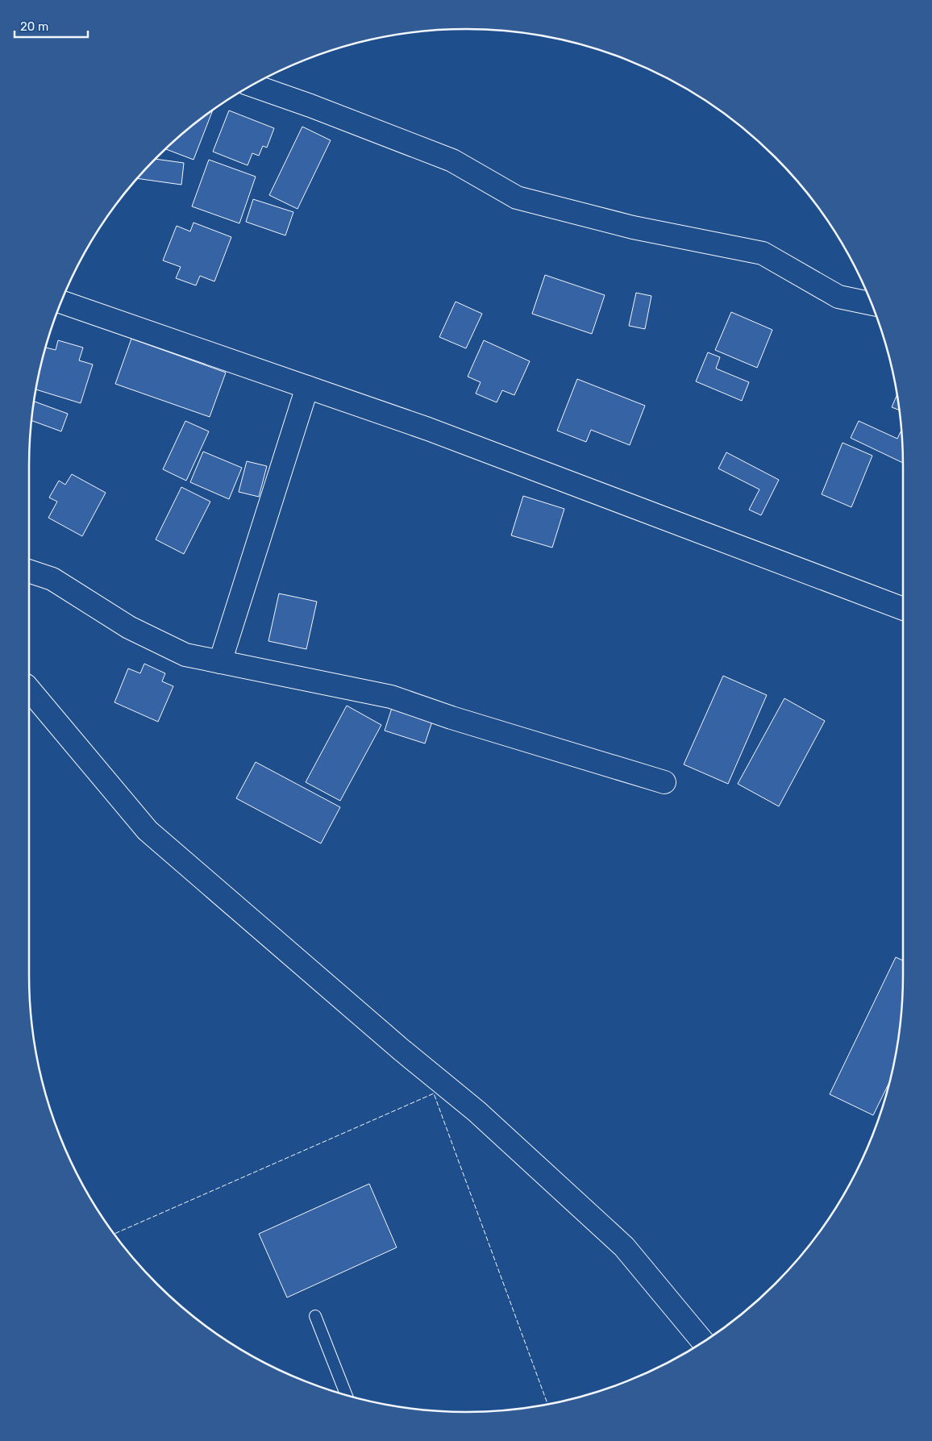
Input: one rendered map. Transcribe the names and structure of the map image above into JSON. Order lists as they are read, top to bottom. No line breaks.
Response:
{"scale_bar":"20 m"}
